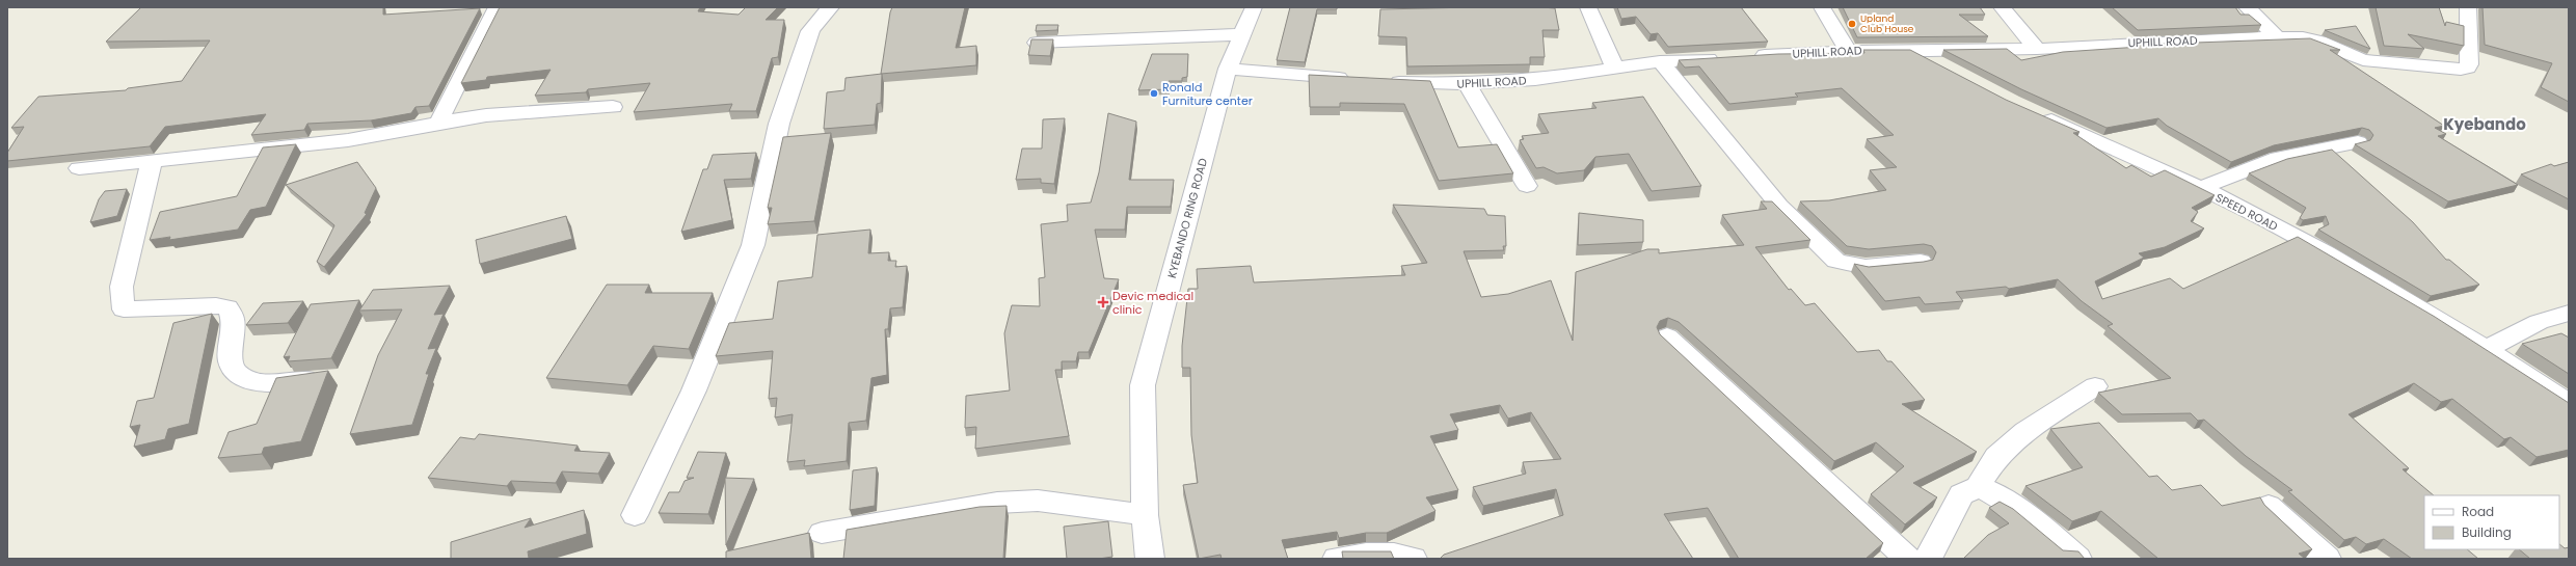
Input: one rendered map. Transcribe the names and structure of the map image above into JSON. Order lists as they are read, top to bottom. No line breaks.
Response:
{"streets":{"street":["UPHILL ROAD","SPEED ROAD","KYEBANDO RING ROAD"]},"districts":["Kyebando"],"places":{"other":["Upland Club House","Ronald Furniture center"],"health":["Devic medical clinic"]},"legend":["Road","Building"]}
